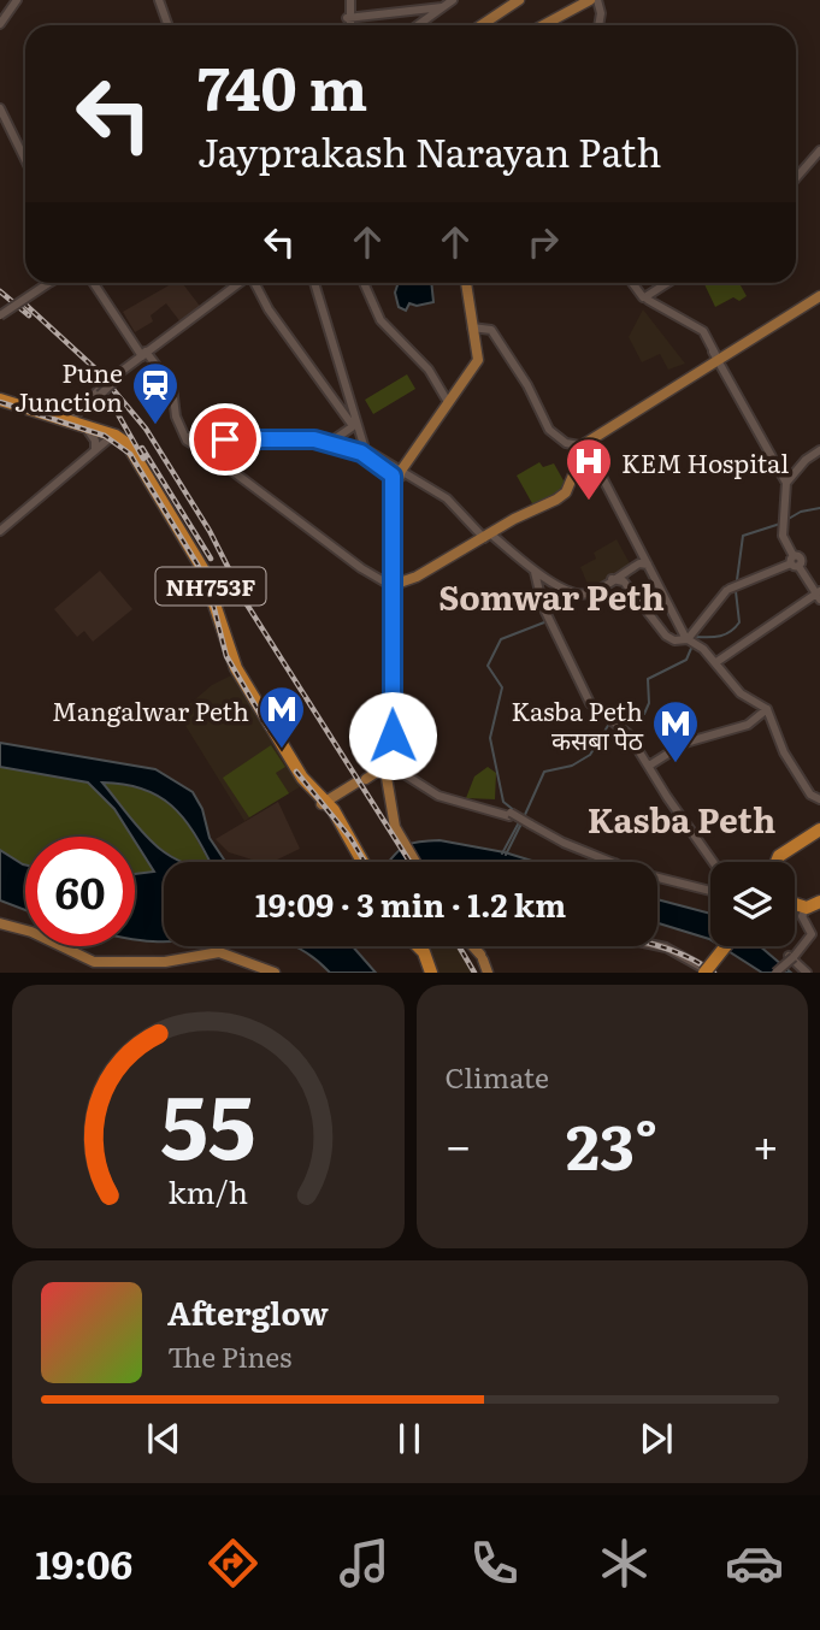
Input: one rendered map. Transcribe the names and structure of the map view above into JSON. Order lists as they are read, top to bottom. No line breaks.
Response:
{"streets":{"highway":["NH753F"]},"districts":["Somwar Peth","Kasba Peth"],"places":{"station":["Pune Junction"],"hospital":["KEM Hospital"],"metro station":["Mangalwar Peth","Kasba Peth कसबा पेठ"]},"page":{"turn":["740 m","Jayprakash Narayan Path"],"limit":"60","trip":"19:09 · 3 min · 1.2 km","tile":"Climate","heat":["−","23°","+"],"song":["Afterglow","The Pines"],"tabs":"19:06","gauge":["55","km/h"]}}
